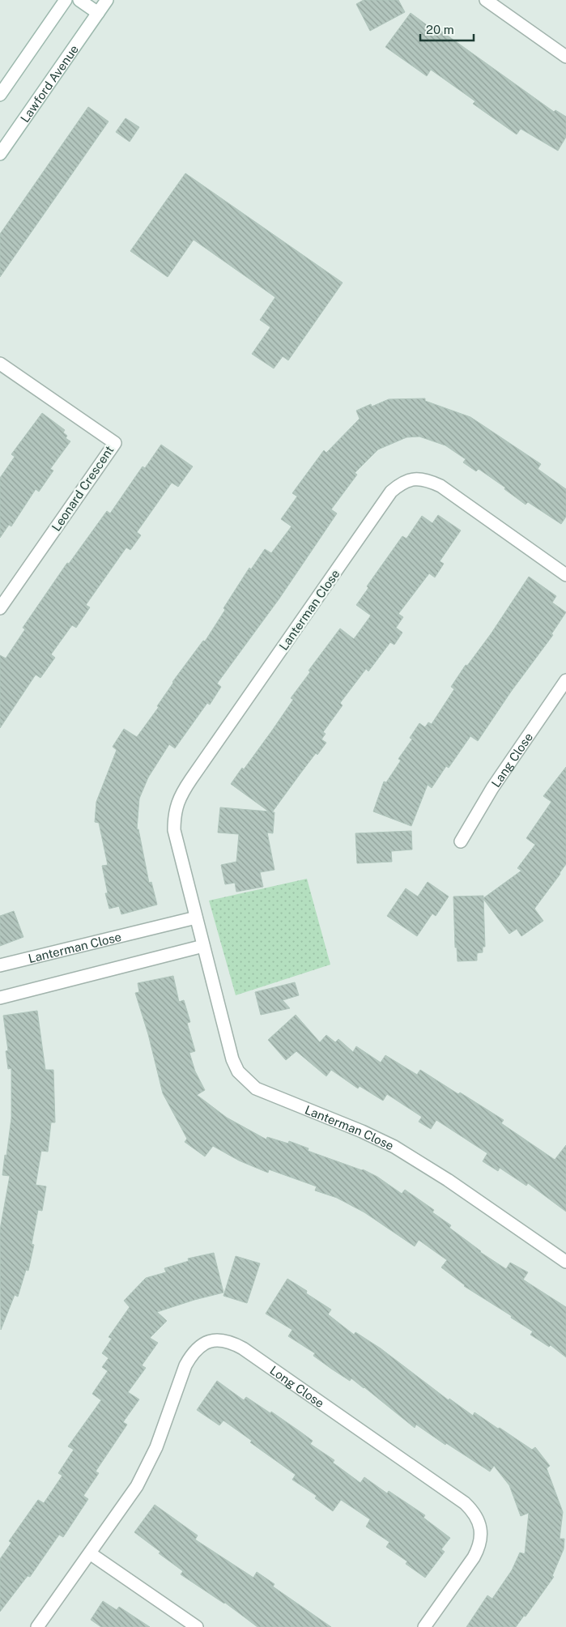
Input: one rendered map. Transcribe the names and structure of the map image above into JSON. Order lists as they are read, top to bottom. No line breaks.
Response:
{"streets":{"street":["Lawford Avenue","Leonard Crescent","Lanterman Close","Lang Close","Long Close"]},"scale_bar":"20 m"}
